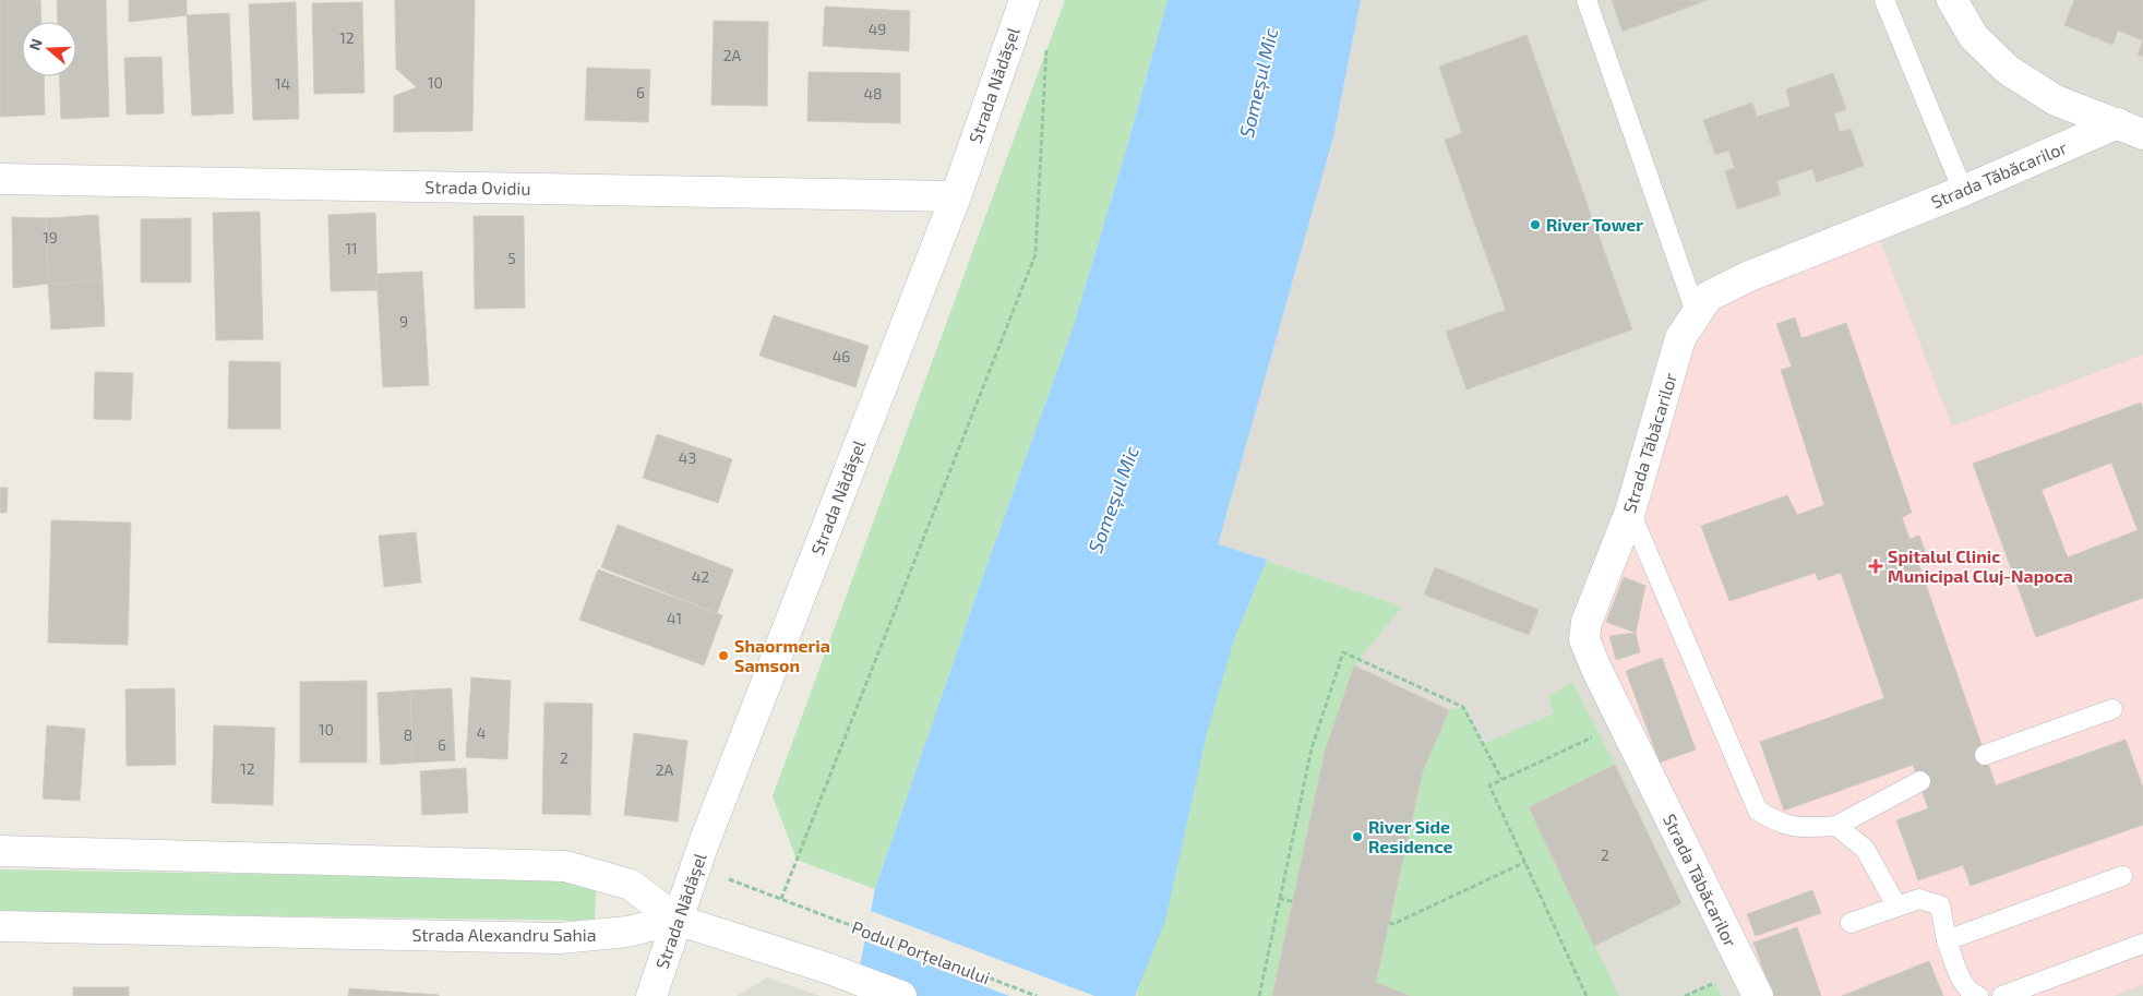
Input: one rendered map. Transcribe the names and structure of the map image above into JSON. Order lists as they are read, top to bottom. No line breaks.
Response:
{"streets":{"street":["Strada Nădășel","Strada Tăbăcarilor","Strada Ovidiu","Strada Alexandru Sahia"],"path":["Podul Porțelanului"]},"crossings":[["Strada Nădășel","Strada Ovidiu"],["Strada Nădășel","Strada Alexandru Sahia"],["Strada Nădășel","Podul Porțelanului"]],"water":["Someșul Mic"],"places":{"other":["River Tower","Shaormeria Samson","River Side Residence"],"health":["Spitalul Clinic Municipal Cluj-Napoca"]},"house_numbers":["49","12","2A","10","14","6","48","19","11","5","9","46","43","42","41","10","4","8","6","2","12","2A","2"],"north":"left"}
